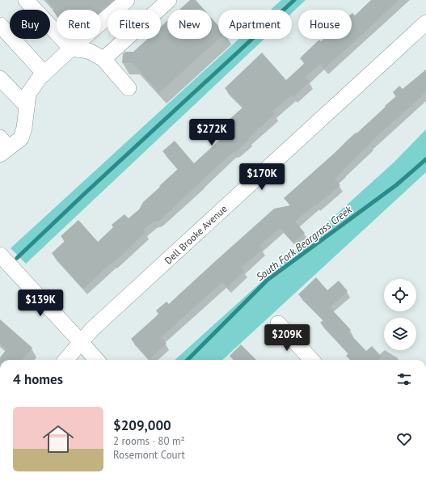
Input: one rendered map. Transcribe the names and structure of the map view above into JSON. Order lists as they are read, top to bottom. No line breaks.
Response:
{"streets":{"street":["Dell Brooke Avenue"]},"water":["South Fork Beargrass Creek"],"page":{"chip":["Buy","Rent","Filters","New","Apartment","House"],"price":["$272K","$170K","$139K","$209K"],"heading":"4 homes","list":[{"name":"$209,000","note":"2 rooms · 80 m² · Rosemont Court"}]}}
